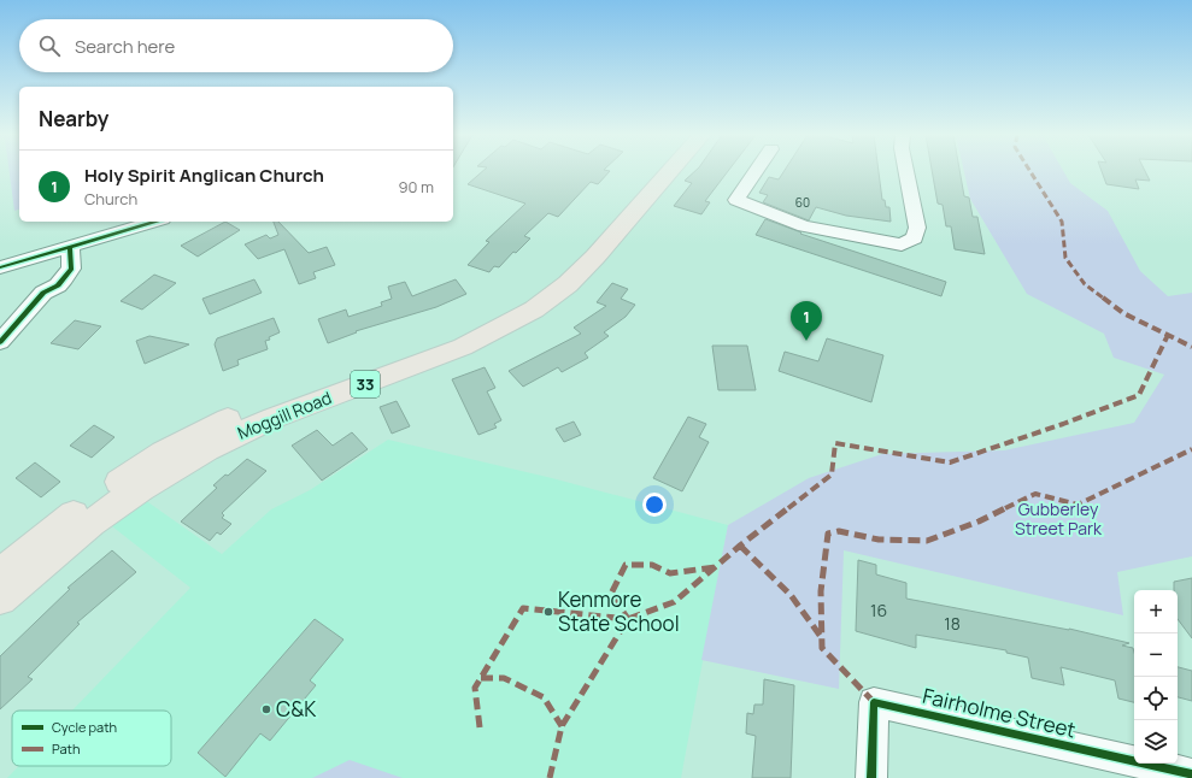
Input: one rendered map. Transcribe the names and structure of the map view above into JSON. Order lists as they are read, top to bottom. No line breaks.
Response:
{"streets":{"highway":["33","Moggill Road"],"street":["Fairholme Street"]},"parks":["Gubberley Street Park"],"places":["Kenmore State School","C&K"],"house_numbers":["60","16","18"],"legend":["Cycle path","Path"],"page":{"search":"Search here","heading":"Nearby","list":[{"mark":"1","name":"Holy Spirit Anglican Church","note":"Church","value":"90 m"}],"pins":"1","map_buttons":["+","−"]}}
